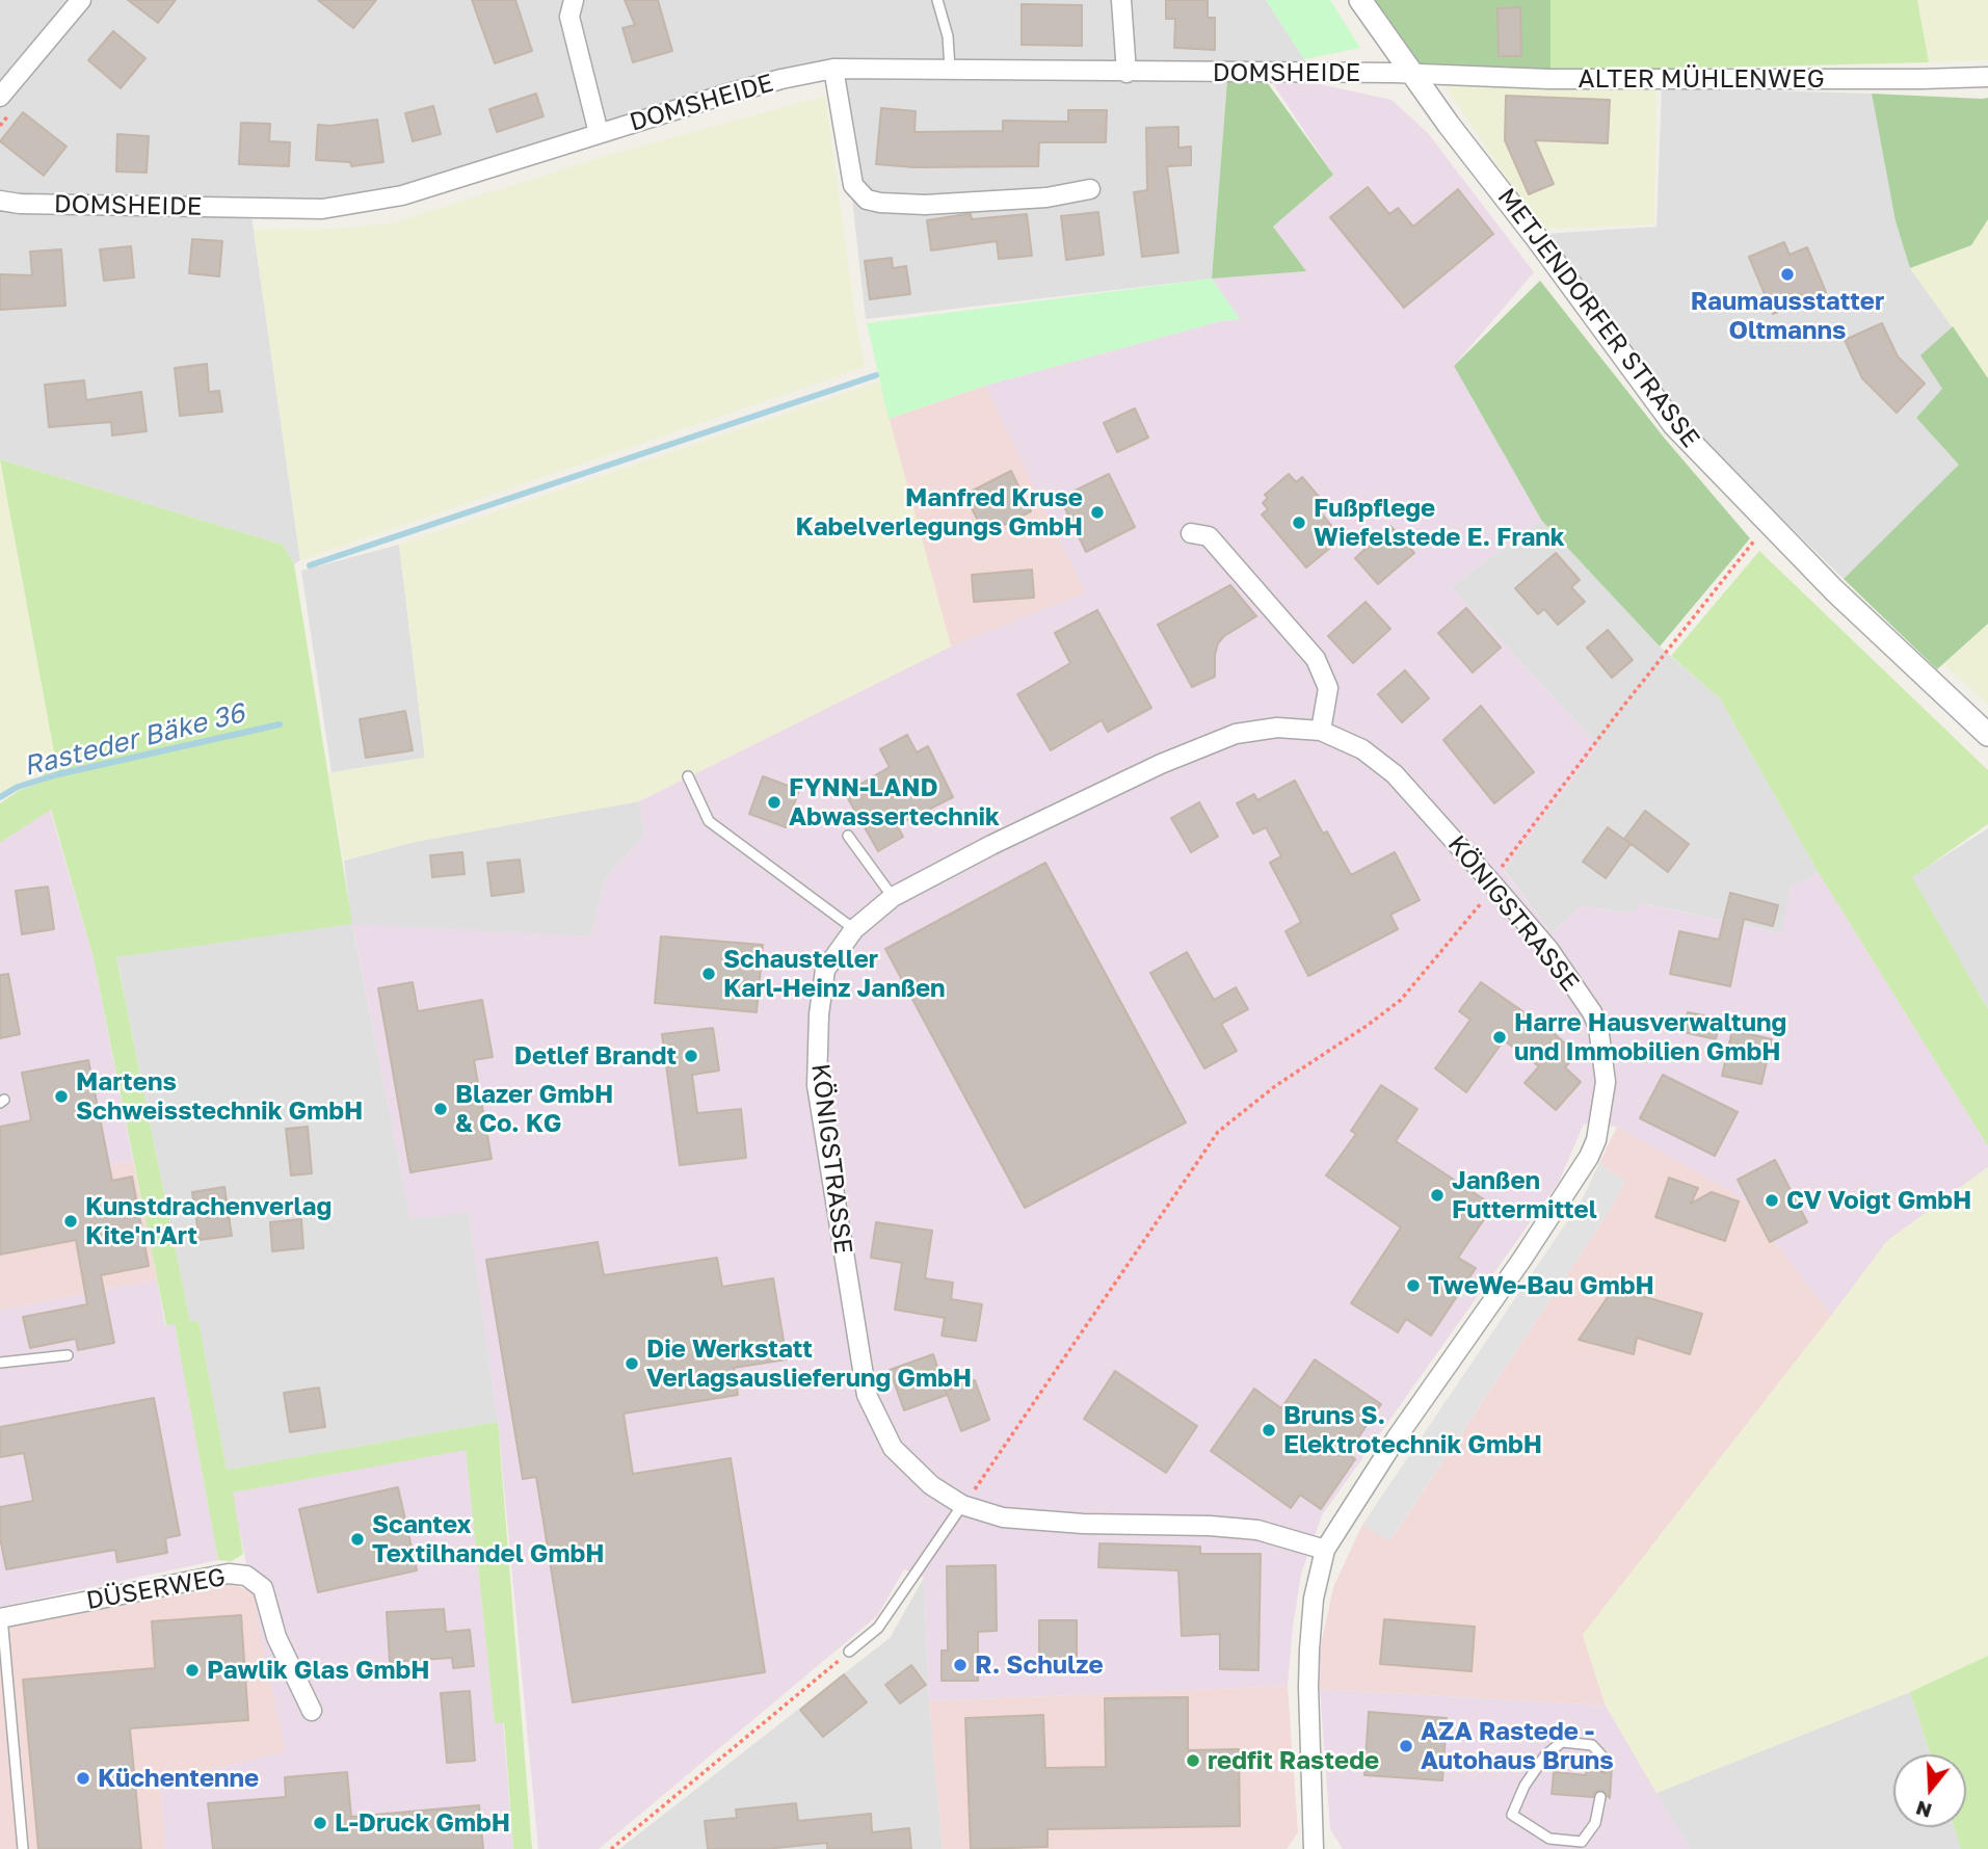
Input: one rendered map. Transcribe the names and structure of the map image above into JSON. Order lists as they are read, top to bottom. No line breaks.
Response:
{"streets":{"street":["DOMSHEIDE","ALTER MÜHLENWEG","METJENDORFER STRASSE","KÖNIGSTRASSE","DÜSERWEG"]},"crossings":[["DOMSHEIDE","ALTER MÜHLENWEG"],["DOMSHEIDE","METJENDORFER STRASSE"],["ALTER MÜHLENWEG","METJENDORFER STRASSE"]],"water":["Rasteder Bäke 36"],"places":["Raumausstatter Oltmanns","Manfred Kruse Kabelverlegungs GmbH","Fußpflege Wiefelstede E. Frank","FYNN-LAND Abwassertechnik","Schausteller Karl-Heinz Janßen","Harre Hausverwaltung und Immobilien GmbH","Detlef Brandt","Martens Schweisstechnik GmbH","Blazer GmbH & Co. KG","Janßen Futtermittel","CV Voigt GmbH","Kunstdrachenverlag Kite'n'Art","TweWe-Bau GmbH","Die Werkstatt Verlagsauslieferung GmbH","Bruns S. Elektrotechnik GmbH","Scantex Textilhandel GmbH","R. Schulze","Pawlik Glas GmbH","AZA Rastede - Autohaus Bruns","redfit Rastede","Küchentenne","L-Druck GmbH"],"north":"bottom"}
